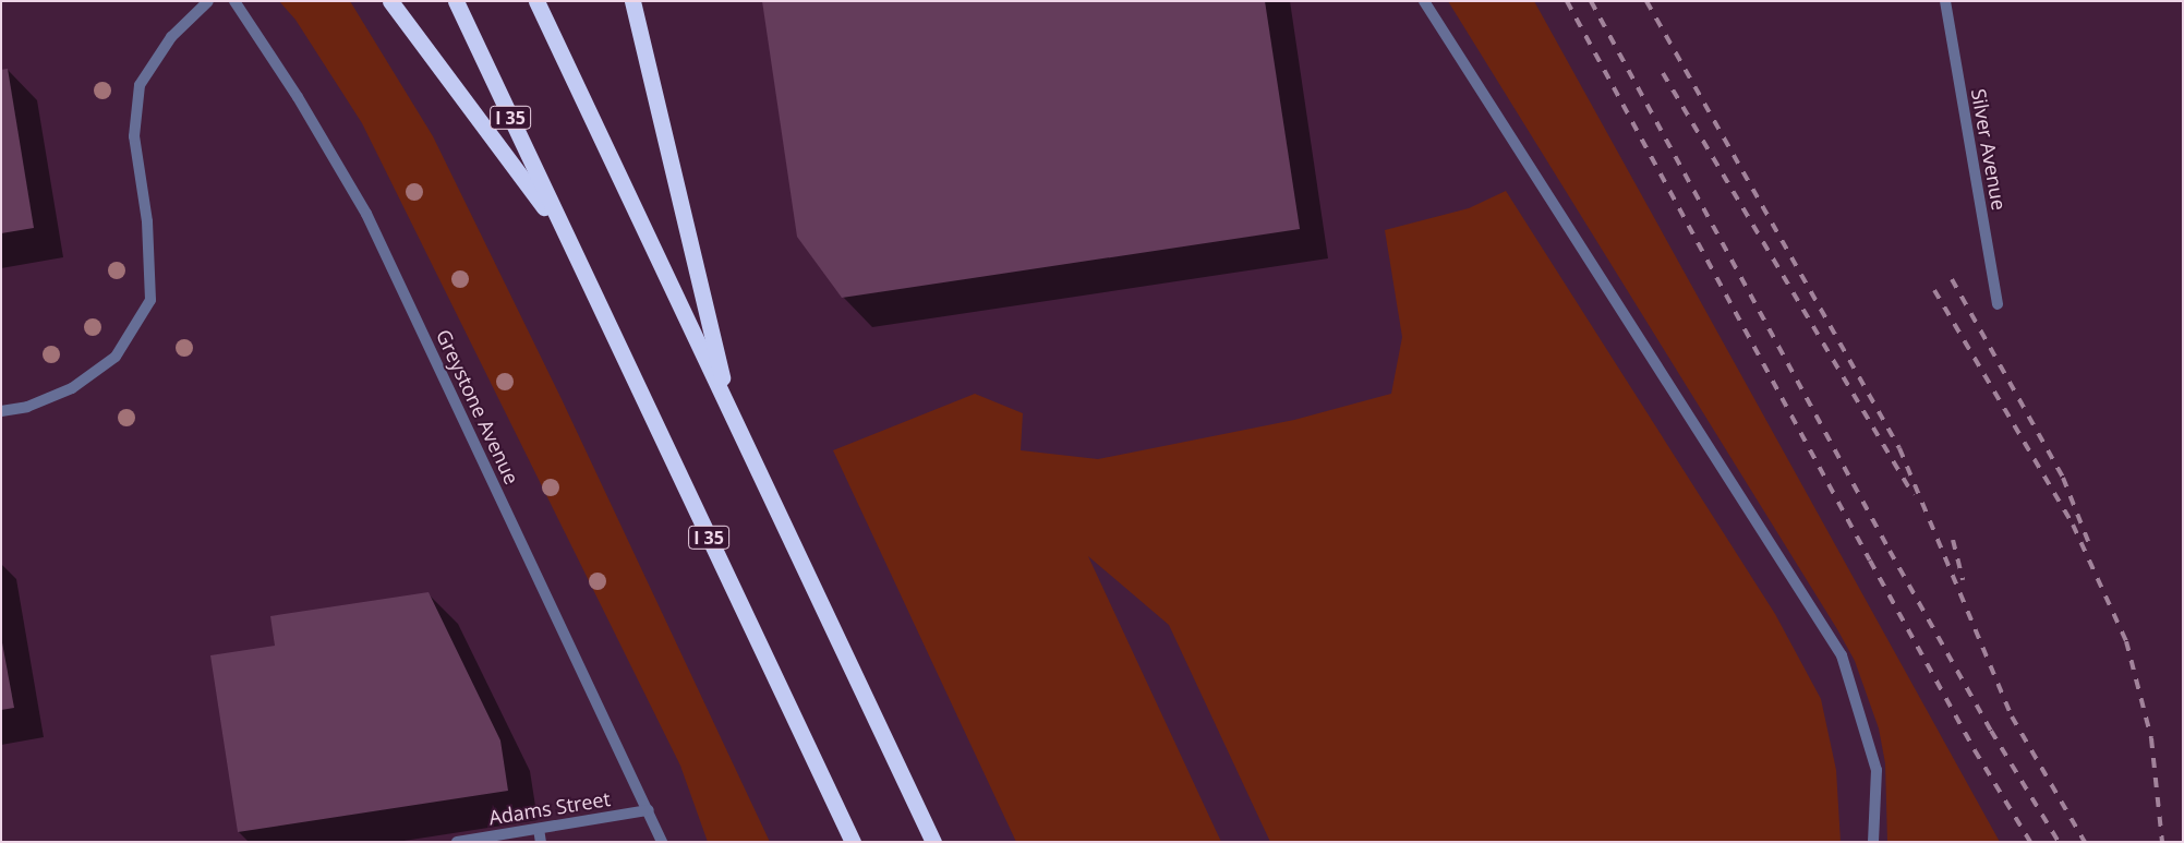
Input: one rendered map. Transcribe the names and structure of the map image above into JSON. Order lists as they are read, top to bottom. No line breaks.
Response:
{"streets":{"highway":["I 35"],"street":["Silver Avenue","Greystone Avenue","Adams Street"]},"crossings":[["Greystone Avenue","Adams Street"]]}
